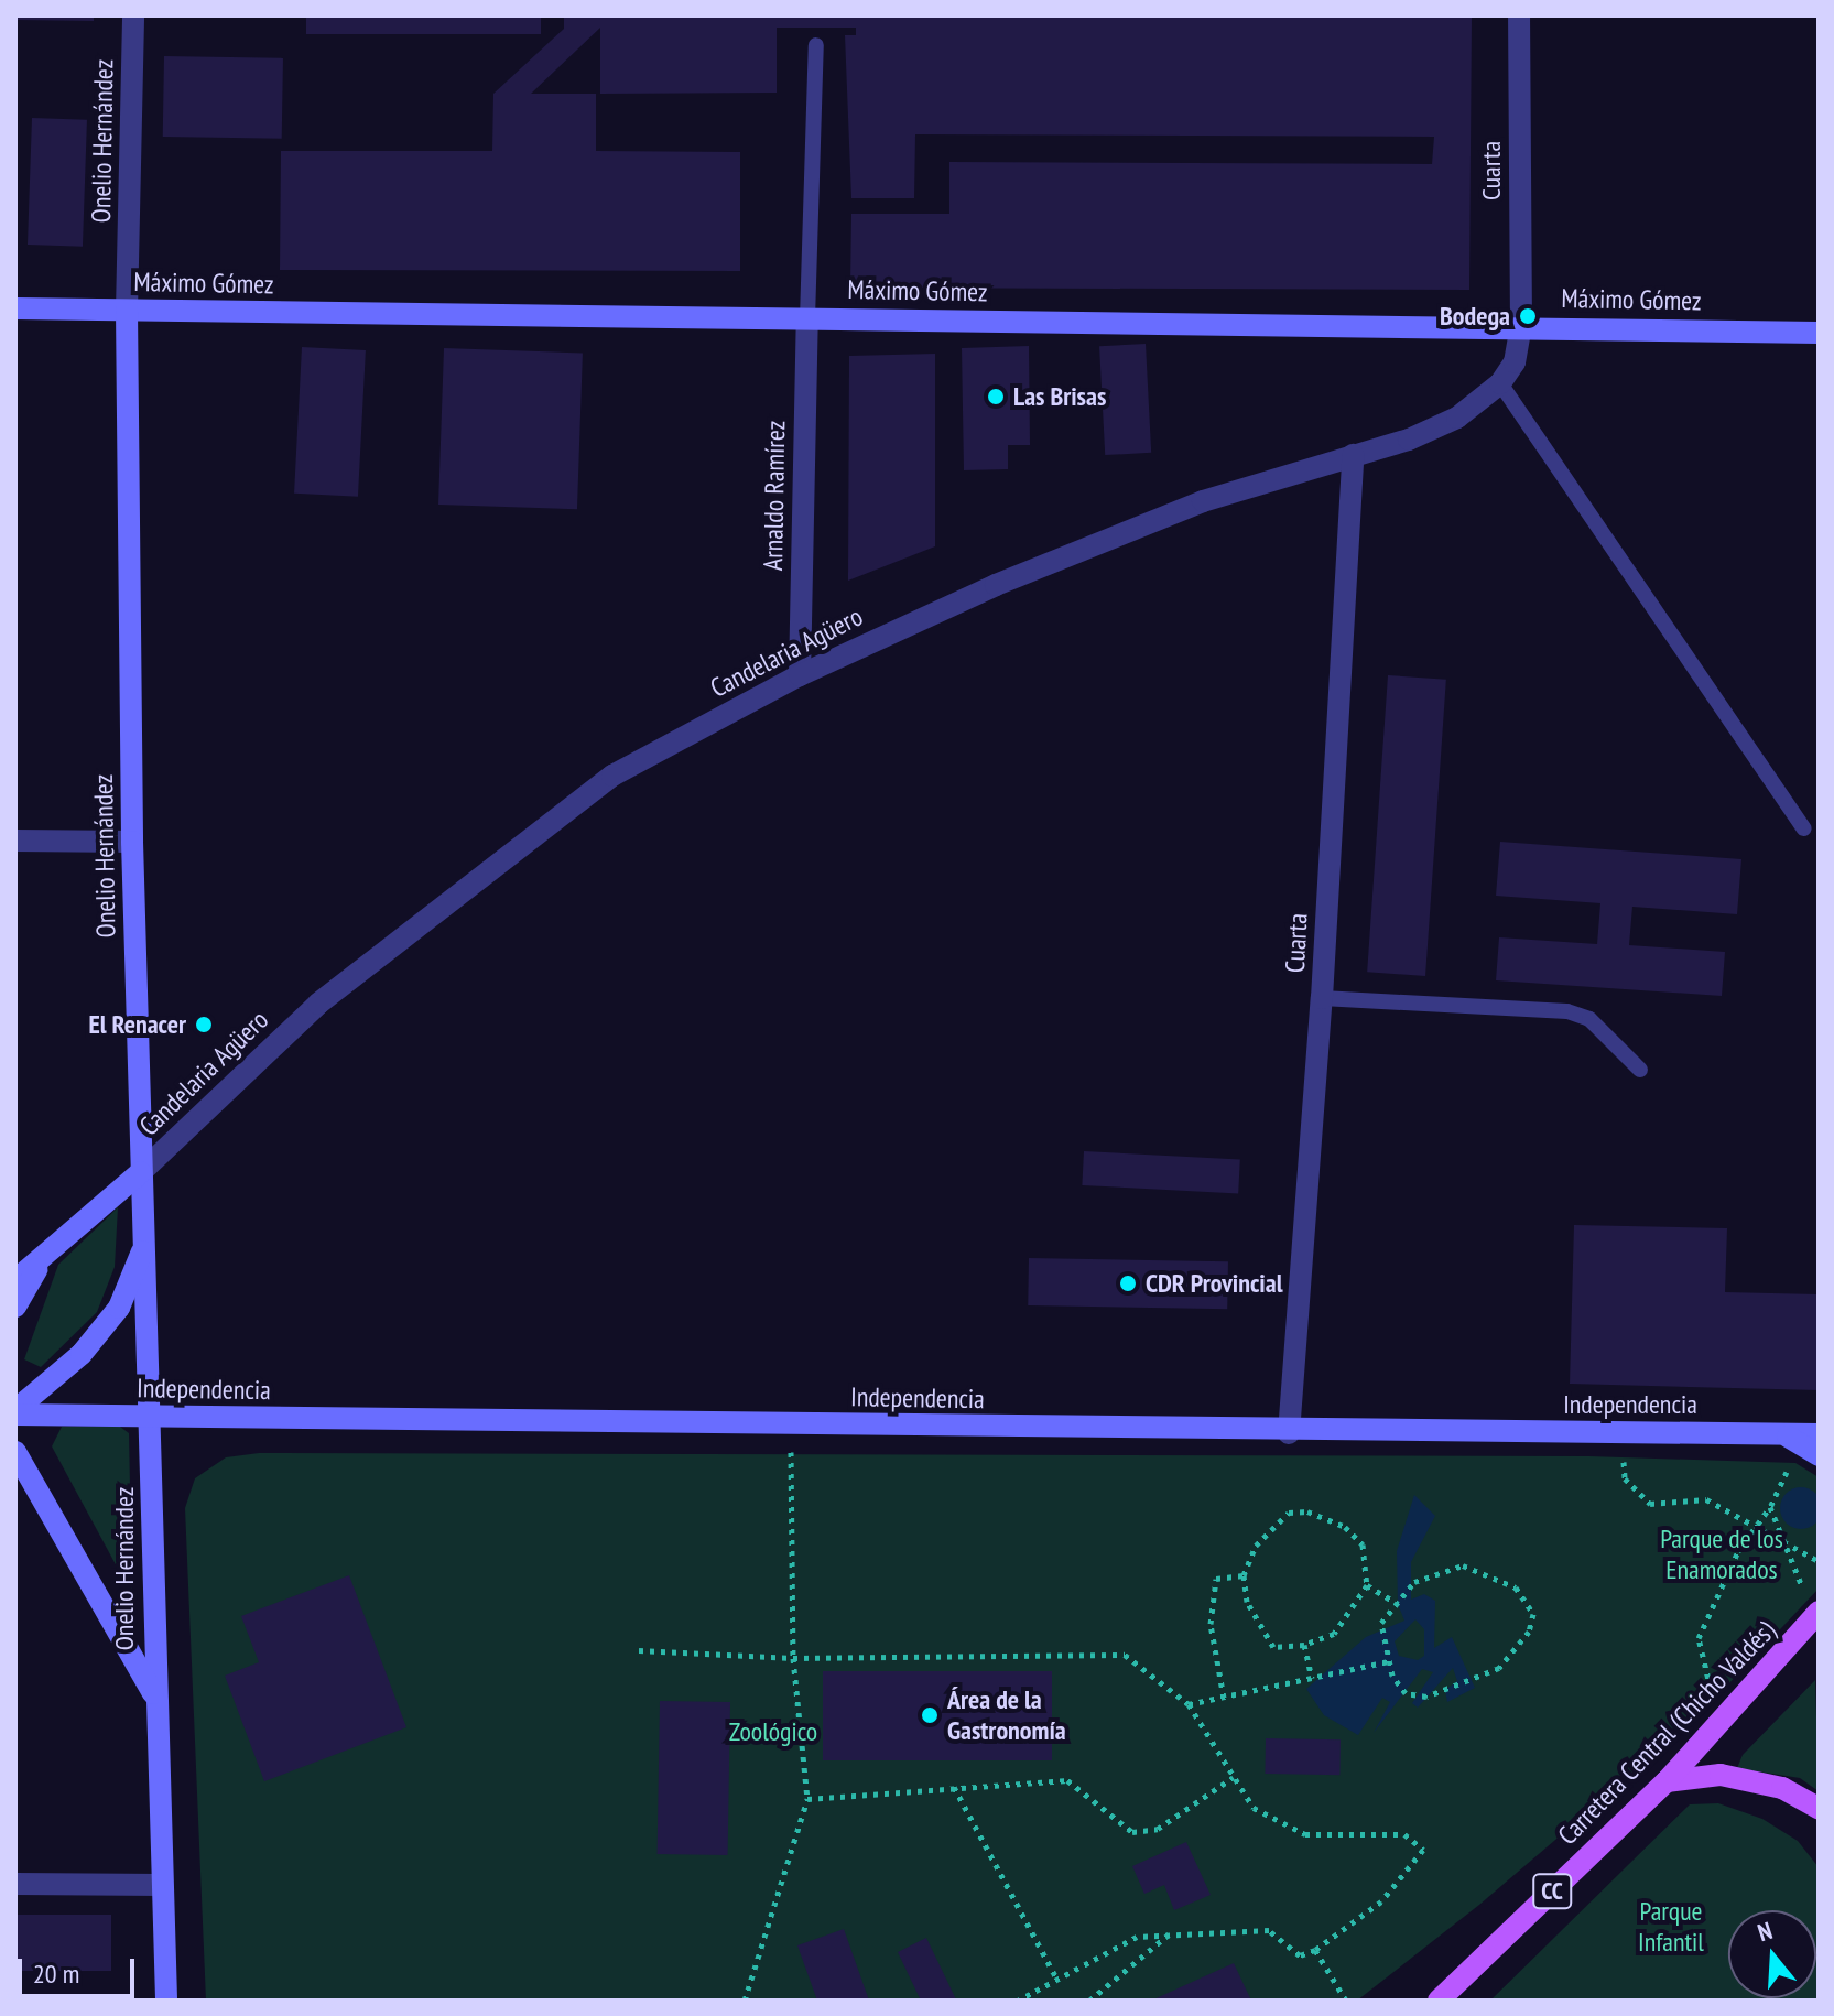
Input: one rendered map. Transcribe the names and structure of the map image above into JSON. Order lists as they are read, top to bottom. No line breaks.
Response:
{"streets":{"main road":["Carretera Central (Chicho Valdés)","CC"],"street":["Onelio Hernández","Cuarta","Máximo Gómez","Arnaldo Ramírez","Candelaria Agüero","Independencia"]},"crossings":[["Onelio Hernández","Máximo Gómez"],["Onelio Hernández","Candelaria Agüero"],["Onelio Hernández","Independencia"],["Cuarta","Máximo Gómez"],["Cuarta","Candelaria Agüero"],["Cuarta","Independencia"],["Máximo Gómez","Arnaldo Ramírez"],["Máximo Gómez","Candelaria Agüero"],["Arnaldo Ramírez","Candelaria Agüero"]],"parks":["Parque de los Enamorados","Zoológico","Parque Infantil"],"places":["Bodega","Las Brisas","El Renacer","CDR Provincial","Área de la Gastronomía"],"scale_bar":"20 m","north":"top"}
